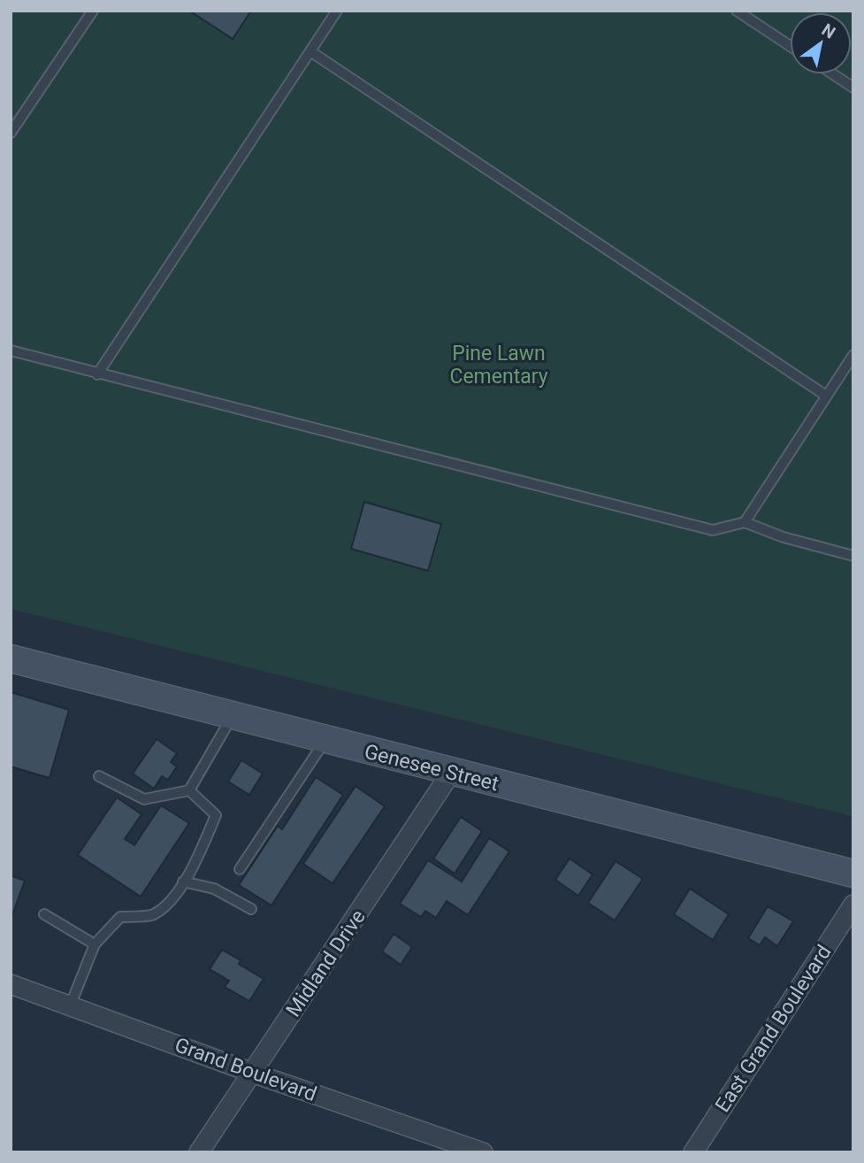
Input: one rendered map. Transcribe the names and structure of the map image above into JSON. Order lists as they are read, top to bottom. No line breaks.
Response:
{"streets":{"main road":["Genesee Street"],"street":["Midland Drive","East Grand Boulevard","Grand Boulevard"]},"crossings":[["Genesee Street","Midland Drive"],["Midland Drive","Grand Boulevard"]],"parks":["Pine Lawn Cementary"],"north":"top right"}
